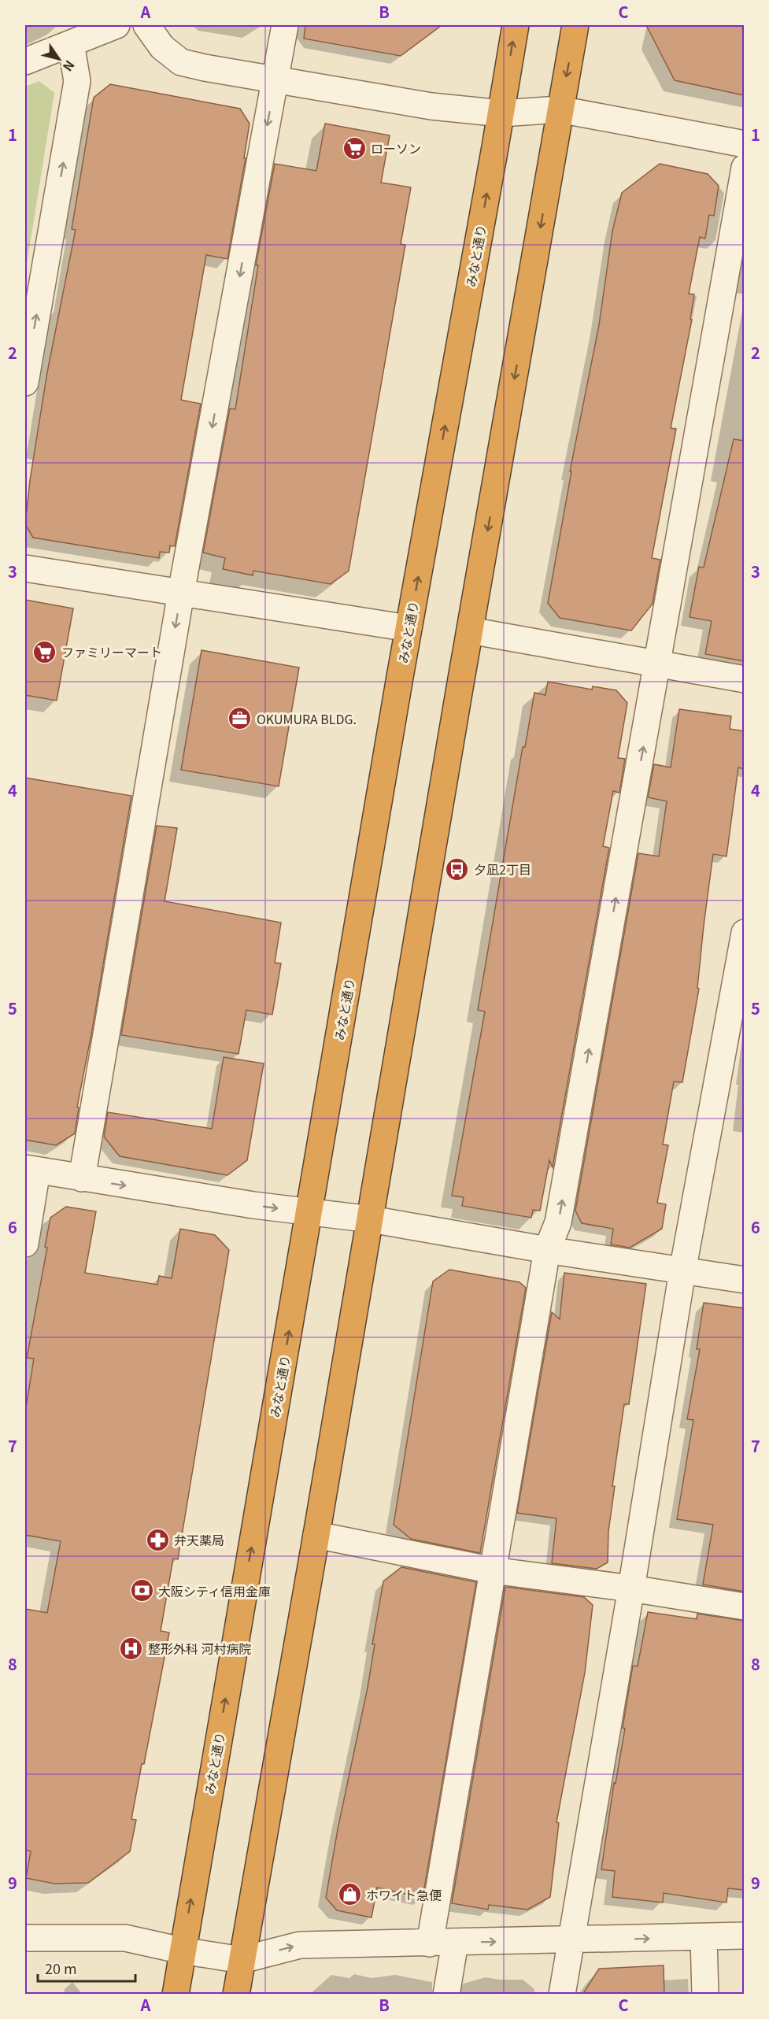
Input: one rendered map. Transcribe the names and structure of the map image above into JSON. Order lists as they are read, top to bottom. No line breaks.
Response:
{"streets":{"highway":["みなと通り"]},"places":{"supermarket":["ローソン","ファミリーマート"],"office":["OKUMURA BLDG."],"bus stop":["夕凪2丁目"],"pharmacy":["弁天薬局"],"bank":["大阪シティ信用金庫"],"hospital":["整形外科 河村病院"],"shop":["ホワイト急便"]},"scale_bar":"20 m","north":"bottom right","grid":{"columns":["A","B","C"],"rows":["1","2","3","4","5","6","7","8","9"]}}
